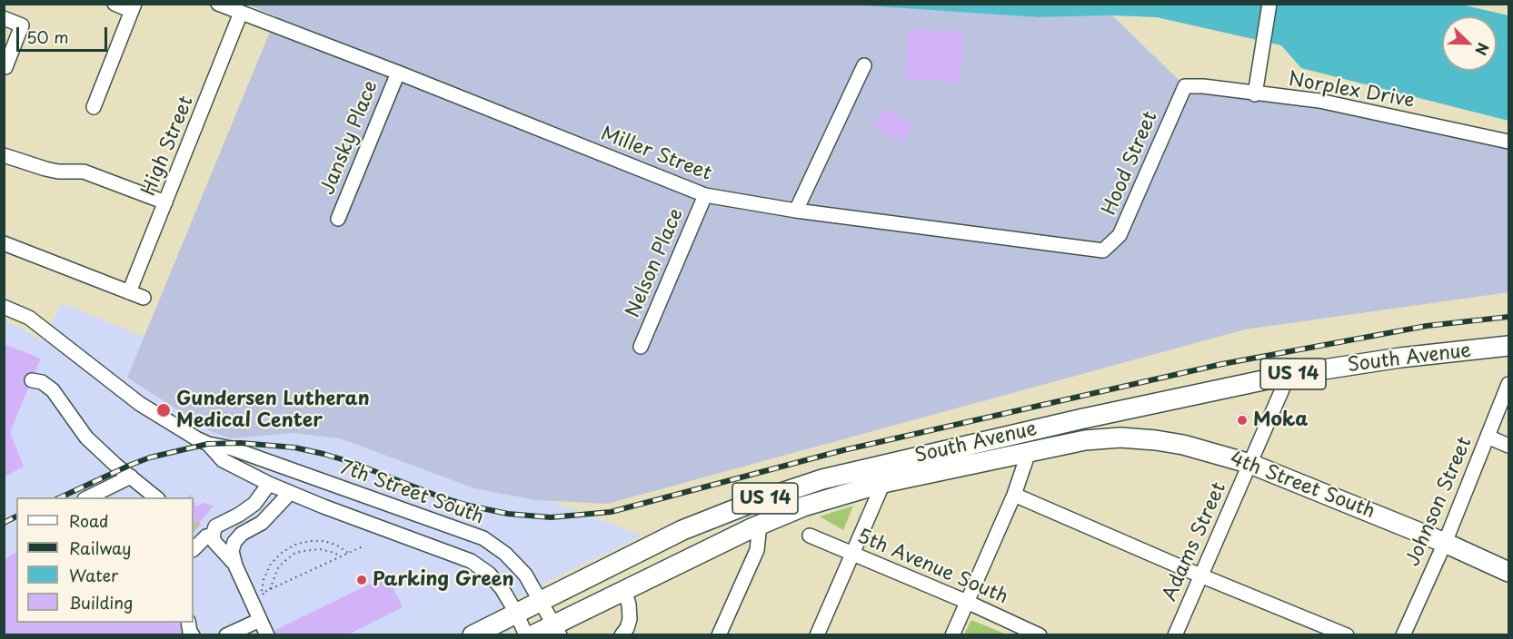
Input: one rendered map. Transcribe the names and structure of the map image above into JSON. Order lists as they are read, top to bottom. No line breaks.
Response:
{"streets":{"highway":["South Avenue","US 14","4th Street South"],"street":["Norplex Drive","Jansky Place","High Street","Miller Street","Hood Street","Nelson Place","7th Street South","Johnson Street","Adams Street","5th Avenue South"]},"crossings":[["Norplex Drive","Hood Street"],["Jansky Place","Miller Street"],["High Street","Miller Street"],["Miller Street","Hood Street"],["Miller Street","Nelson Place"],["South Avenue","4th Street South"],["South Avenue","7th Street South"],["South Avenue","Adams Street"],["4th Street South","Johnson Street"],["4th Street South","Adams Street"]],"places":["Gundersen Lutheran Medical Center","Moka","Parking Green"],"legend":["Road","Railway","Water","Building"],"scale_bar":"50 m","north":"bottom right"}
